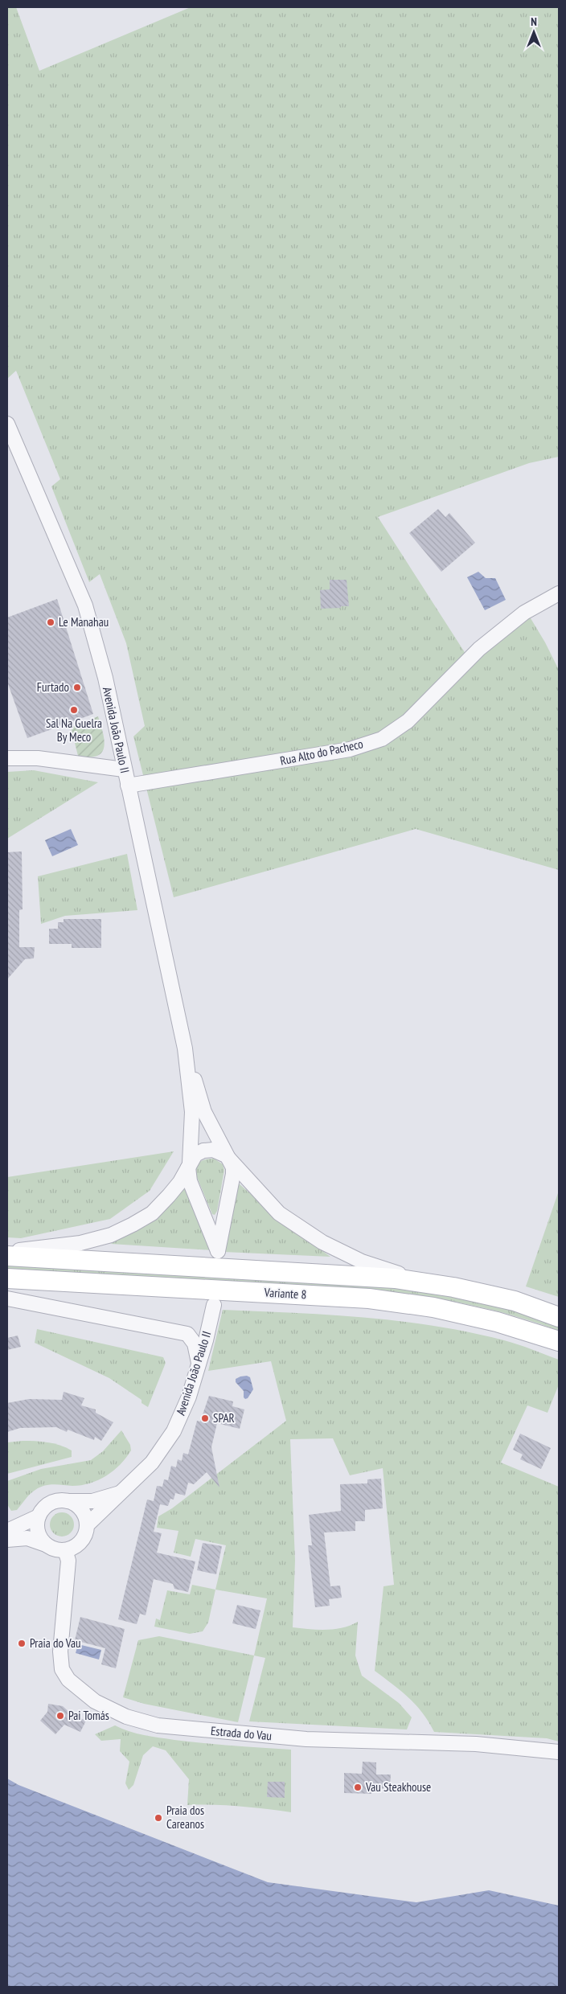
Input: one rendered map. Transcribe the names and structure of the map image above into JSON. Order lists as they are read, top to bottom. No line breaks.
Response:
{"streets":{"main road":["Variante 8"],"street":["Avenida João Paulo II","Rua Alto do Pacheco","Estrada do Vau"]},"crossings":[["Avenida João Paulo II","Rua Alto do Pacheco"],["Avenida João Paulo II","Estrada do Vau"]],"places":["Le Manahau","Furtado","Sal Na Guelra By Meco","SPAR","Praia do Vau","Pai Tomás","Vau Steakhouse","Praia dos Careanos"],"north":"top"}
